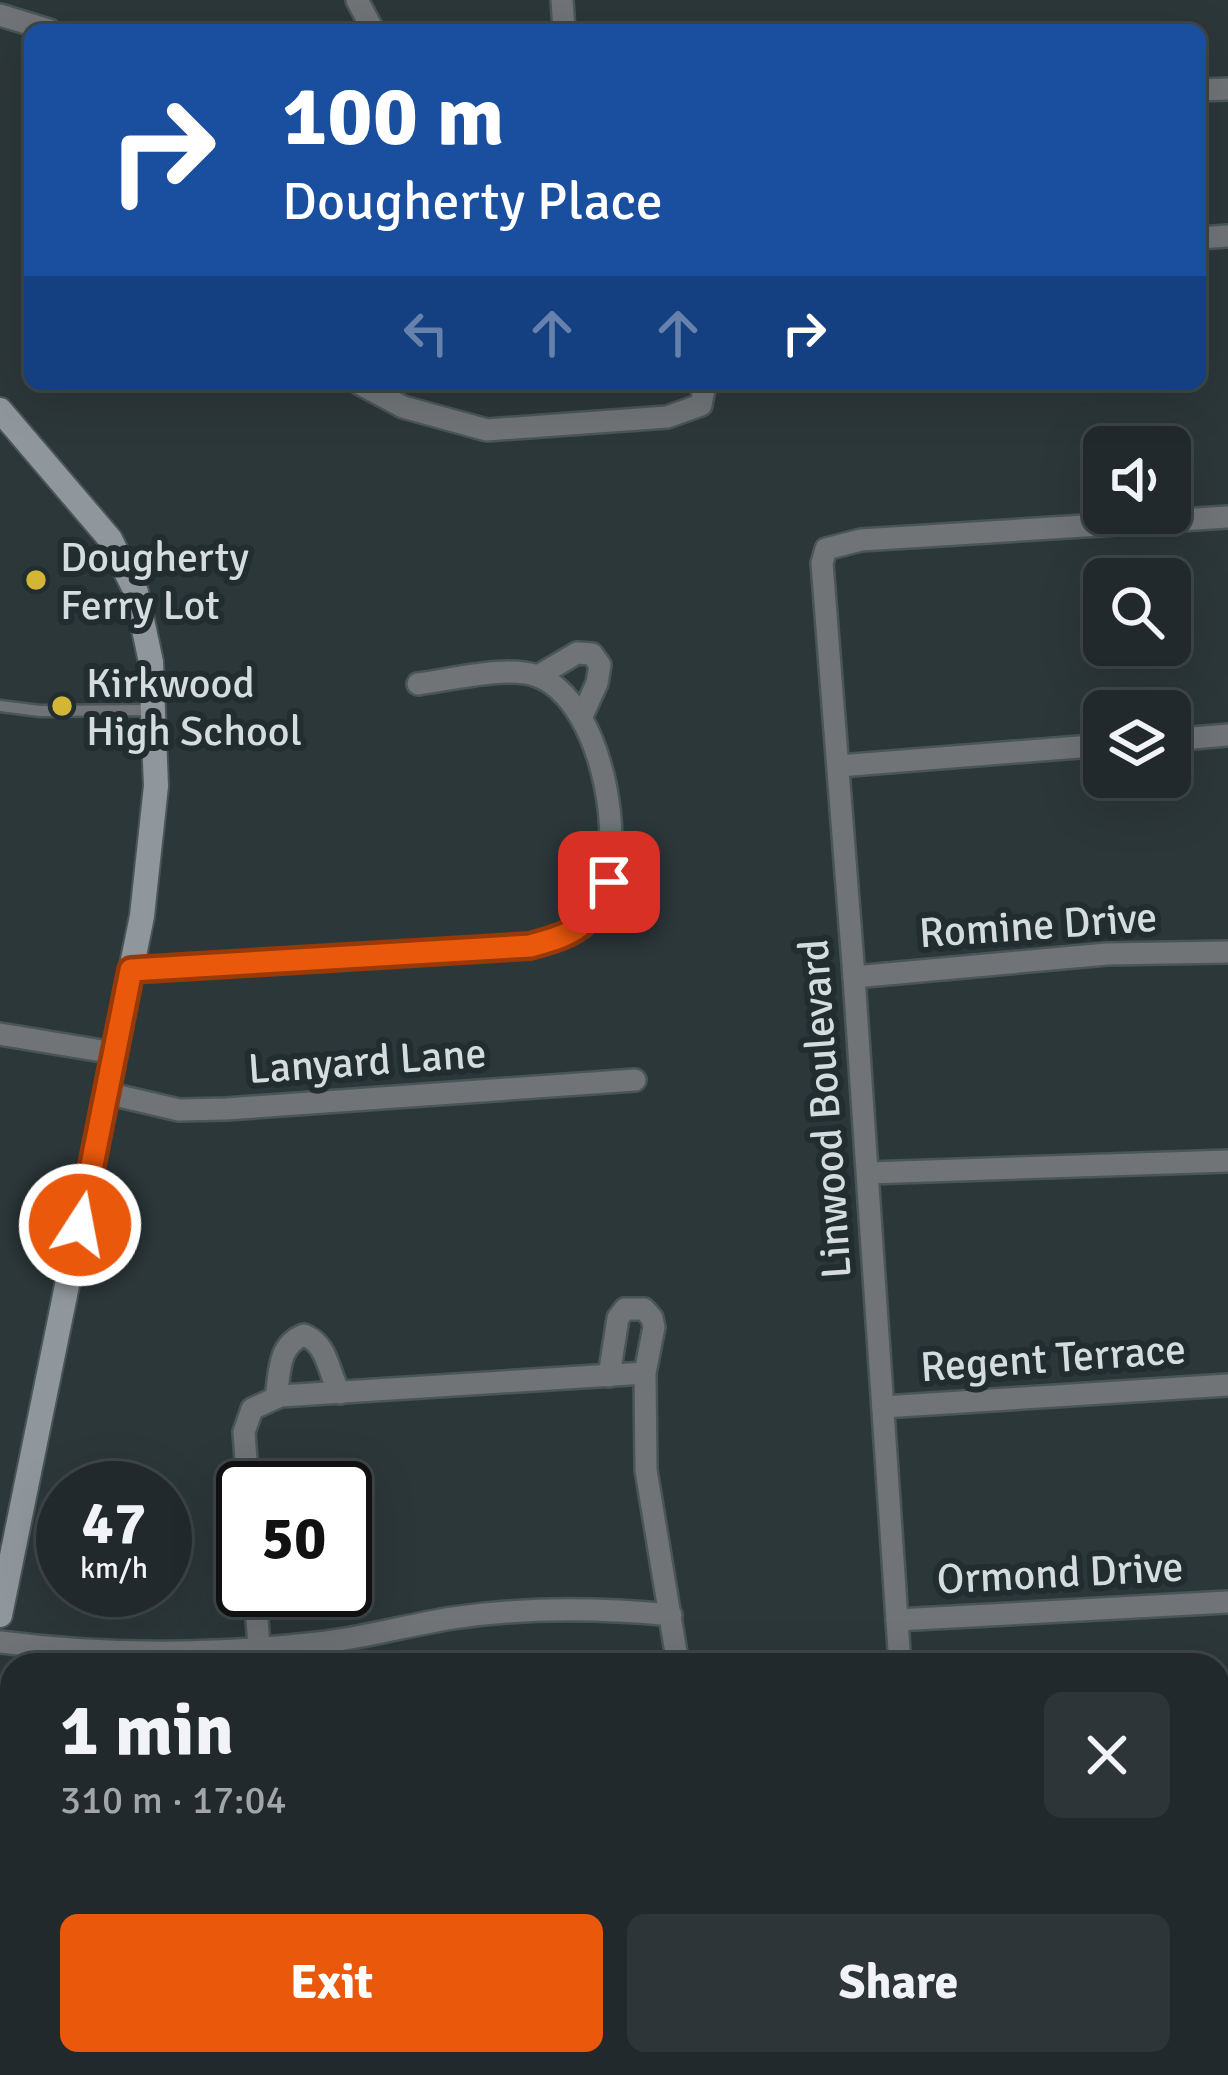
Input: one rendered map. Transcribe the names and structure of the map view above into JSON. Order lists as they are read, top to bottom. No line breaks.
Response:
{"streets":{"street":["Romine Drive","Lanyard Lane","Linwood Boulevard","Regent Terrace","Ormond Drive"]},"crossings":[["Romine Drive","Linwood Boulevard"],["Linwood Boulevard","Regent Terrace"],["Linwood Boulevard","Ormond Drive"]],"places":["Dougherty Ferry Lot","Kirkwood High School"],"page":{"turn":["100 m","Dougherty Place"],"speed":"47 km/h","limit":"50","heading":["1 min","310 m · 17:04"],"buttons":["Exit","Share"]}}
